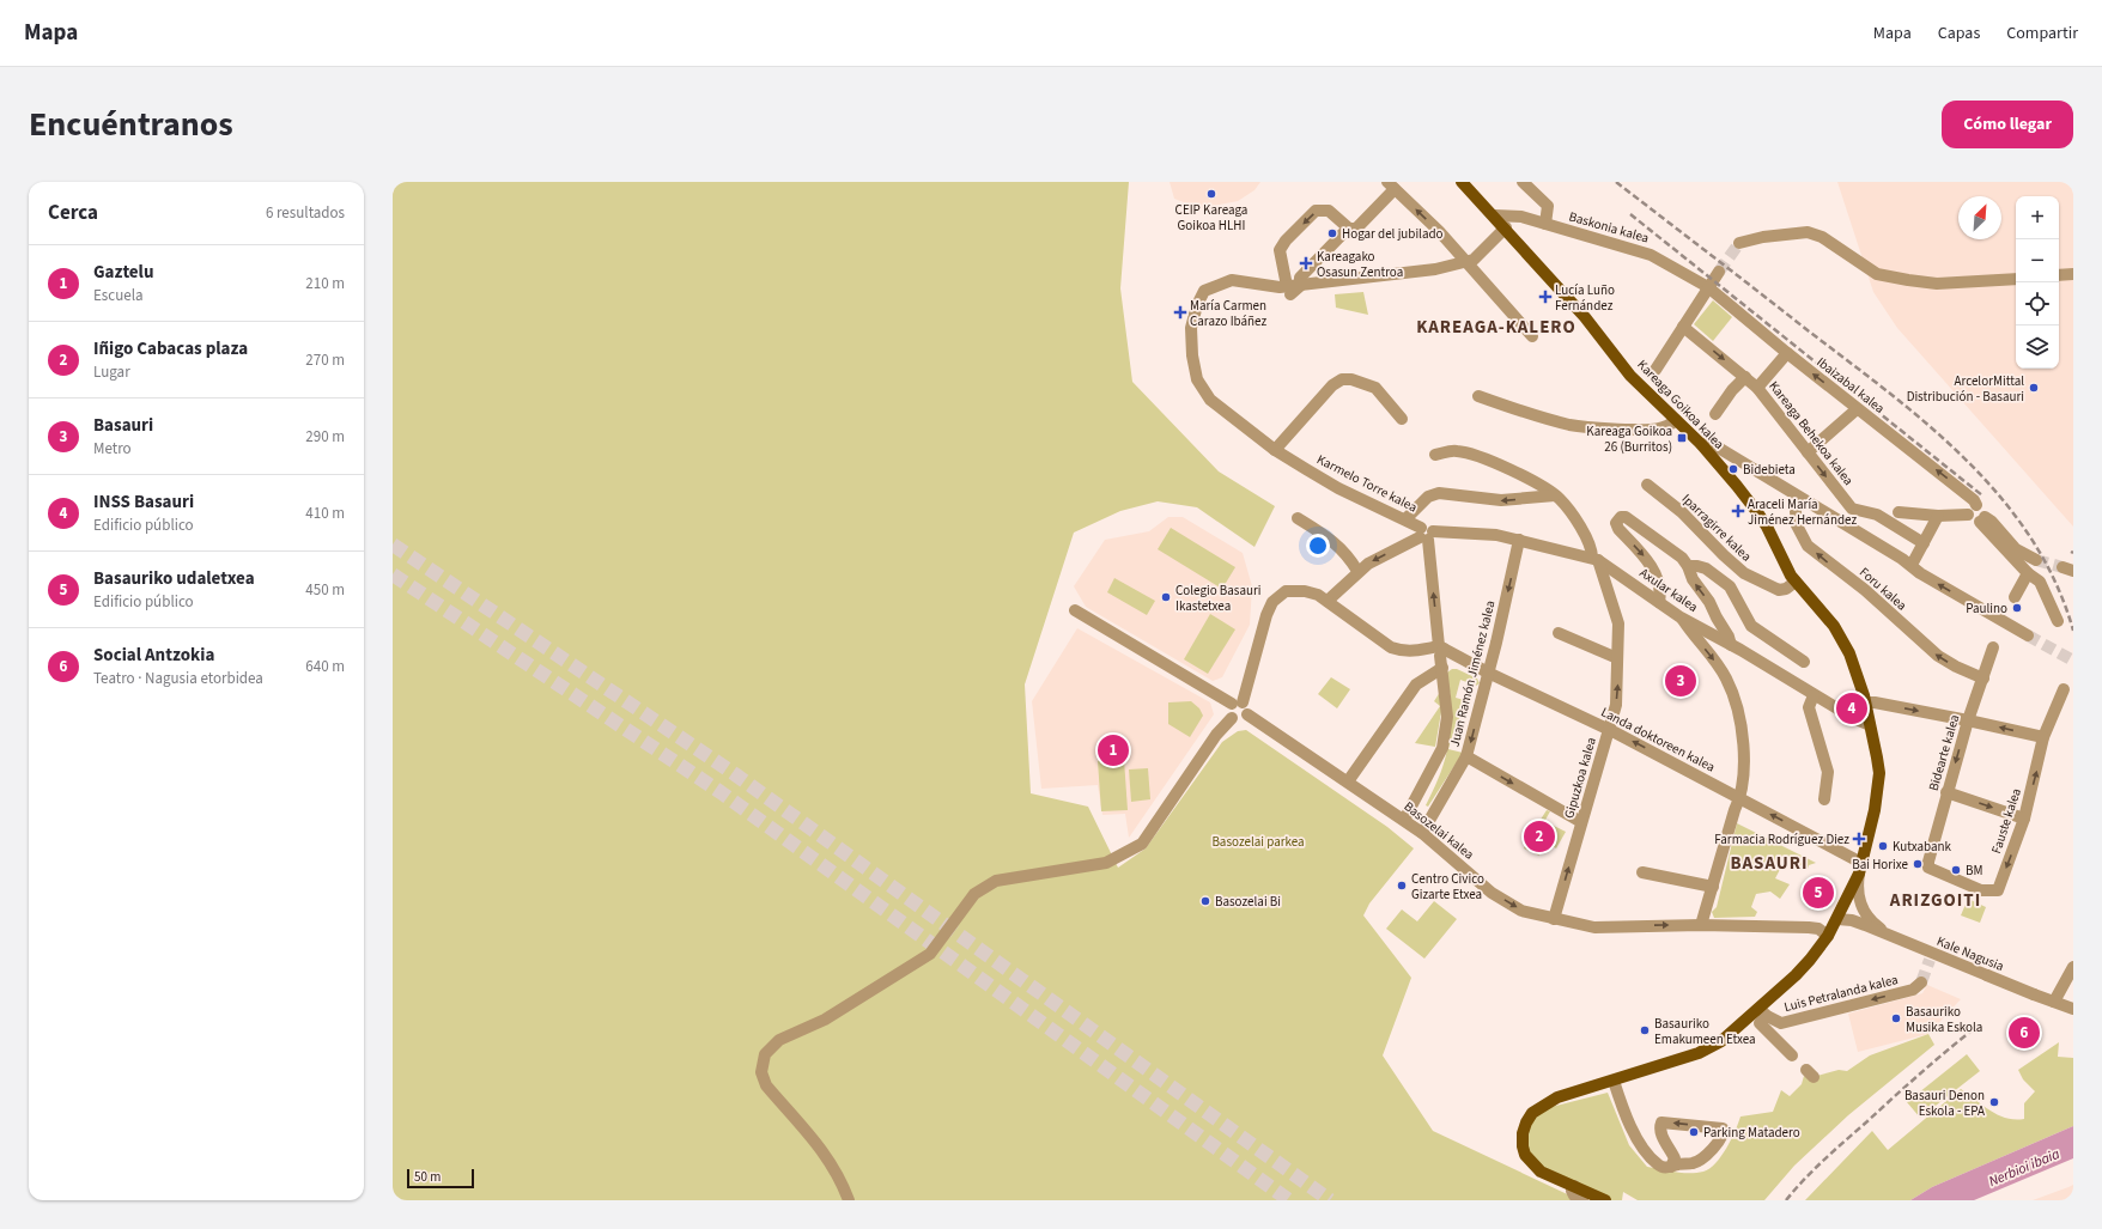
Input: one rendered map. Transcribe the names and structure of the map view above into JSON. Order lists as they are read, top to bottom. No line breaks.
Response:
{"streets":{"main road":["Kareaga Goikoa kalea"],"street":["Baskonia kalea","Ibaizabal kalea","Kareaga Behekoa kalea","Karmelo Torre kalea","Iparragirre kalea","Foru kalea","Axular kalea","Juan Ramón Jiménez kalea","Landa doktoreen kalea","Bidearte kalea","Gipuzkoa kalea","Fauste kalea","Basozelai kalea","Kale Nagusia","Luis Petralanda kalea"]},"crossings":[["Baskonia kalea","Ibaizabal kalea"],["Baskonia kalea","Kareaga Goikoa kalea"],["Kareaga Goikoa kalea","Karmelo Torre kalea"],["Kareaga Goikoa kalea","Iparragirre kalea"],["Kareaga Goikoa kalea","Axular kalea"],["Kareaga Goikoa kalea","Landa doktoreen kalea"],["Kareaga Goikoa kalea","Basozelai kalea"],["Kareaga Goikoa kalea","Luis Petralanda kalea"],["Karmelo Torre kalea","Axular kalea"],["Foru kalea","Bidearte kalea"],["Axular kalea","Juan Ramón Jiménez kalea"],["Axular kalea","Gipuzkoa kalea"],["Juan Ramón Jiménez kalea","Landa doktoreen kalea"],["Juan Ramón Jiménez kalea","Basozelai kalea"],["Landa doktoreen kalea","Gipuzkoa kalea"],["Bidearte kalea","Fauste kalea"],["Gipuzkoa kalea","Basozelai kalea"]],"one_way":["Landa doktoreen kalea","Luis Petralanda kalea"],"districts":["KAREAGA-KALERO","BASAURI","ARIZGOITI"],"water":["Nerbioi ibaia"],"parks":["Basozelai parkea"],"places":{"other":["CEIP Kareaga Goikoa HLHI","Hogar del jubilado","ArcelorMittal Distribución - Basauri","Bidebieta","Colegio Basauri Ikastetxea","Paulino","Kutxabank","Bai Horixe","BM","Centro Civico Gizarte Etxea","Basozelai Bi","Basauriko Musika Eskola","Basauriko Emakumeen Etxea","Basauri Denon Eskola - EPA","Parking Matadero"],"health":["Kareagako Osasun Zentroa","Lucía Luño Fernández","María Carmen Carazo Ibáñez","Araceli María Jiménez Hernández","Farmacia Rodríguez Diez"],"transit":["Kareaga Goikoa 26 (Burritos)"]},"scale_bar":"50 m","north":"top right","page":{"header":"Mapa","nav":["Mapa","Capas","Compartir"],"title":"Encuéntranos","buttons":"Cómo llegar","heading":["Cerca","6 resultados"],"map_buttons":["+","−"],"list":[{"mark":"1","name":"Gaztelu","note":"Escuela","value":"210 m"},{"mark":"2","name":"Iñigo Cabacas plaza","note":"Lugar","value":"270 m"},{"mark":"3","name":"Basauri","note":"Metro","value":"290 m"},{"mark":"4","name":"INSS Basauri","note":"Edificio público","value":"410 m"},{"mark":"5","name":"Basauriko udaletxea","note":"Edificio público","value":"450 m"},{"mark":"6","name":"Social Antzokia","note":"Teatro · Nagusia etorbidea","value":"640 m"}],"pins":["3","4","1","2","5","6"],"scale":"50 m"}}
